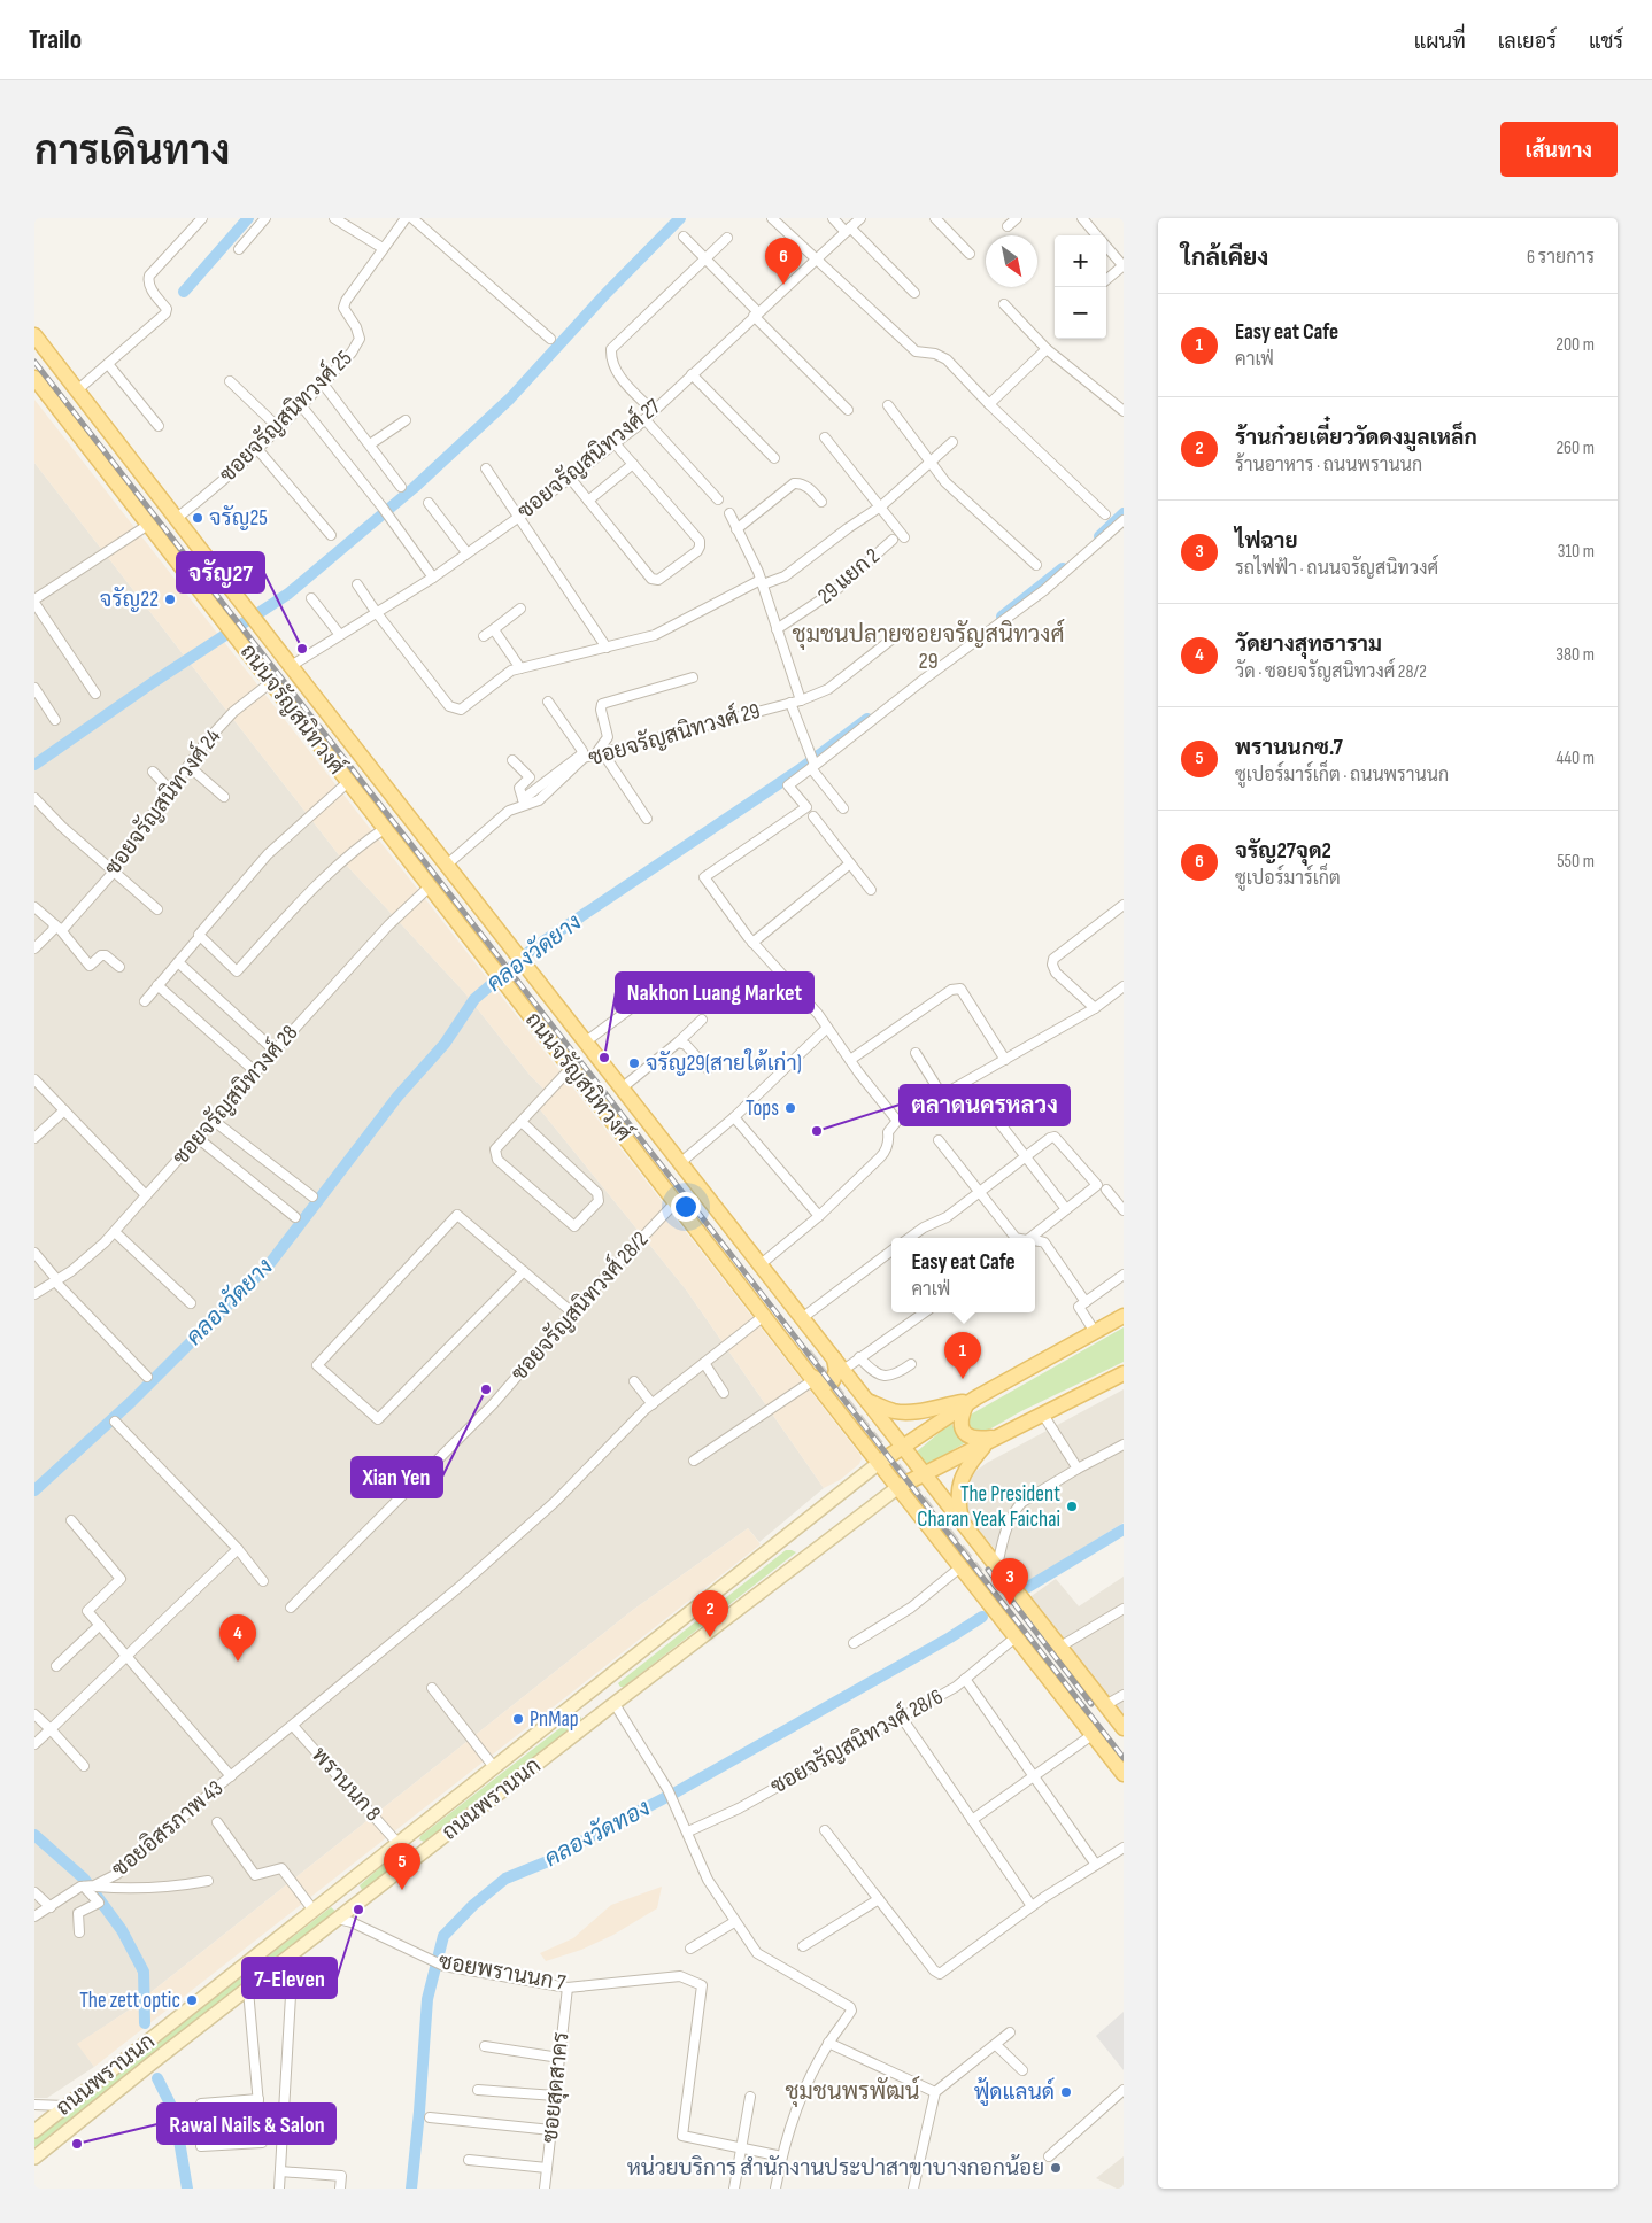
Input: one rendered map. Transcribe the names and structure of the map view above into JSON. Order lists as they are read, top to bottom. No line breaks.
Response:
{"streets":{"main road":["ถนนจรัญสนิทวงศ์","ถนนพรานนก"],"street":["ซอยจรัญสนิทวงศ์ 25","ซอยจรัญสนิทวงศ์ 27","29 แยก 2","ซอยจรัญสนิทวงศ์ 29","ซอยจรัญสนิทวงศ์ 24","ซอยจรัญสนิทวงศ์ 28","ซอยจรัญสนิทวงศ์ 28/2","ซอยจรัญสนิทวงศ์ 28/6","พรานนก 8","ซอยอิสรภาพ 43","ซอยพรานนก 7","ซอยสุดสาคร"]},"crossings":[["ซอยจรัญสนิทวงศ์ 25","ถนนจรัญสนิทวงศ์"],["ซอยจรัญสนิทวงศ์ 27","ถนนจรัญสนิทวงศ์"],["ถนนจรัญสนิทวงศ์","ซอยจรัญสนิทวงศ์ 29"],["ถนนจรัญสนิทวงศ์","ซอยจรัญสนิทวงศ์ 24"],["ถนนจรัญสนิทวงศ์","ซอยจรัญสนิทวงศ์ 28"],["ถนนจรัญสนิทวงศ์","ซอยจรัญสนิทวงศ์ 28/2"],["ถนนจรัญสนิทวงศ์","ซอยจรัญสนิทวงศ์ 28/6"],["ถนนจรัญสนิทวงศ์","ถนนพรานนก"],["ถนนจรัญสนิทวงศ์","ซอยอิสรภาพ 43"],["พรานนก 8","ถนนพรานนก"],["พรานนก 8","ซอยอิสรภาพ 43"],["ถนนพรานนก","ซอยพรานนก 7"],["ซอยพรานนก 7","ซอยสุดสาคร"]],"districts":["ชุมชนปลายซอยจรัญสนิทวงศ์ 29","ชุมชนพรพัฒน์"],"water":["คลองวัดยาง","คลองวัดทอง"],"places":["จรัญ25","จรัญ22","จรัญ27","Nakhon Luang Market","จรัญ29(สายใต้เก่า)","Tops","ตลาดนครหลวง","Xian Yen","The President Charan Yeak Faichai","PnMap","7-Eleven","The zett optic","ฟู้ดแลนด์","Rawal Nails & Salon","หน่วยบริการ สำนักงานประปาสาขาบางกอกน้อย"],"north":"bottom right","page":{"header":"Trailo","nav":["แผนที่","เลเยอร์","แชร์"],"title":"การเดินทาง","buttons":"เส้นทาง","heading":["ใกล้เคียง","6 รายการ"],"map_buttons":["+","−"],"pins":["6","1","3","2","4","5"],"list":[{"mark":"1","name":"Easy eat Cafe","note":"คาเฟ่","value":"200 m"},{"mark":"2","name":"ร้านก๋วยเตี๋ยววัดดงมูลเหล็ก","note":"ร้านอาหาร · ถนนพรานนก","value":"260 m"},{"mark":"3","name":"ไฟฉาย","note":"รถไฟฟ้า · ถนนจรัญสนิทวงศ์","value":"310 m"},{"mark":"4","name":"วัดยางสุทธาราม","note":"วัด · ซอยจรัญสนิทวงศ์ 28/2","value":"380 m"},{"mark":"5","name":"พรานนกซ.7","note":"ซูเปอร์มาร์เก็ต · ถนนพรานนก","value":"440 m"},{"mark":"6","name":"จรัญ27จุด2","note":"ซูเปอร์มาร์เก็ต","value":"550 m"}],"popup":["Easy eat Cafe","คาเฟ่"]}}
